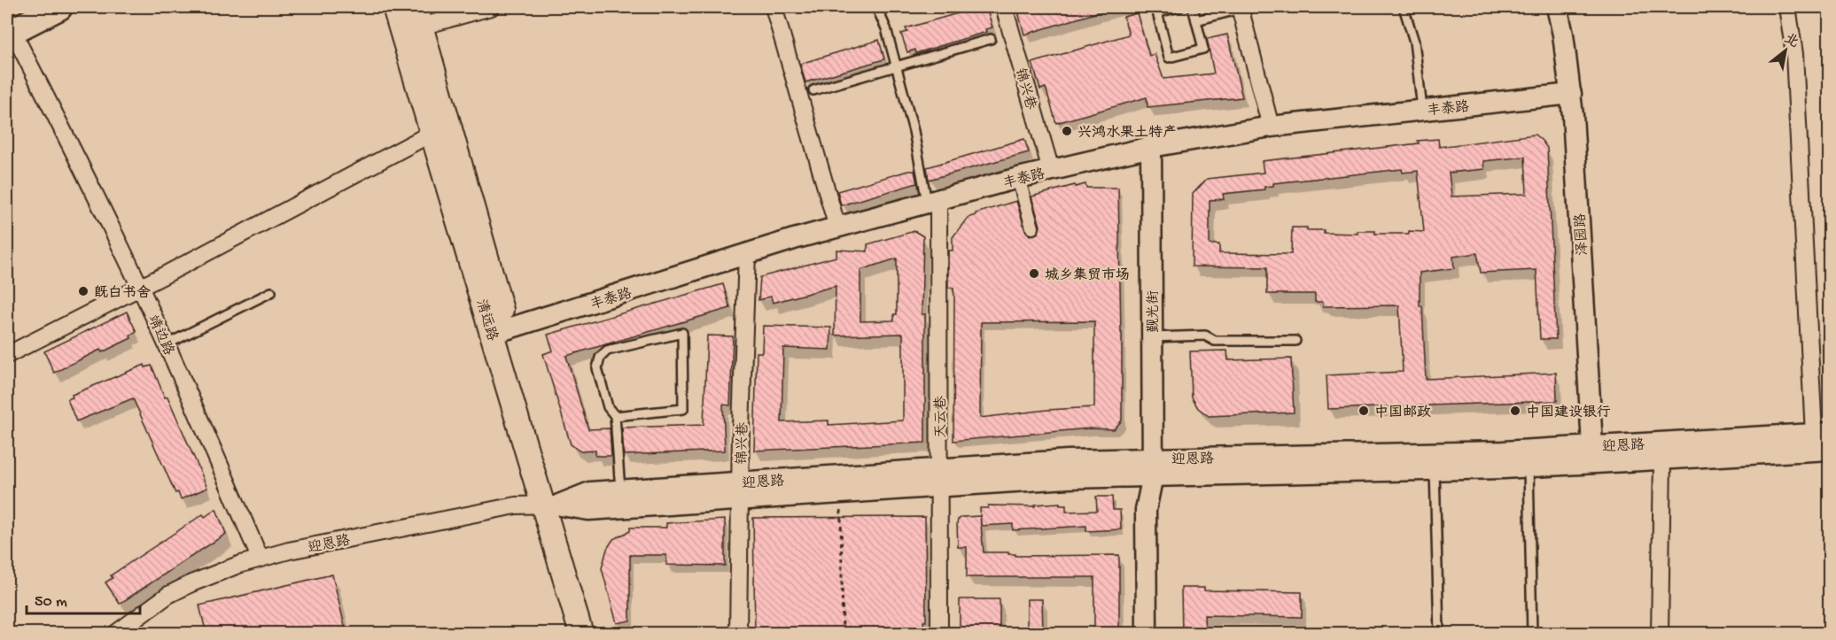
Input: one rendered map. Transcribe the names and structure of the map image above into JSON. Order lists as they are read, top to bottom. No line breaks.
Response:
{"streets":{"main road":["清远路"],"street":["锦兴巷","丰泰路","泽园路","觐光街","靖边路","天云巷","迎恩路"]},"crossings":[["锦兴巷","丰泰路"],["锦兴巷","迎恩路"],["丰泰路","泽园路"],["丰泰路","觐光街"],["丰泰路","清远路"],["丰泰路","天云巷"],["泽园路","迎恩路"],["觐光街","迎恩路"],["清远路","迎恩路"],["靖边路","迎恩路"],["天云巷","迎恩路"]],"places":["兴鸿水果土特产","城乡集贸市场","既白书舍","中国邮政","中国建设银行"],"scale_bar":"50 m","north":"top right"}
